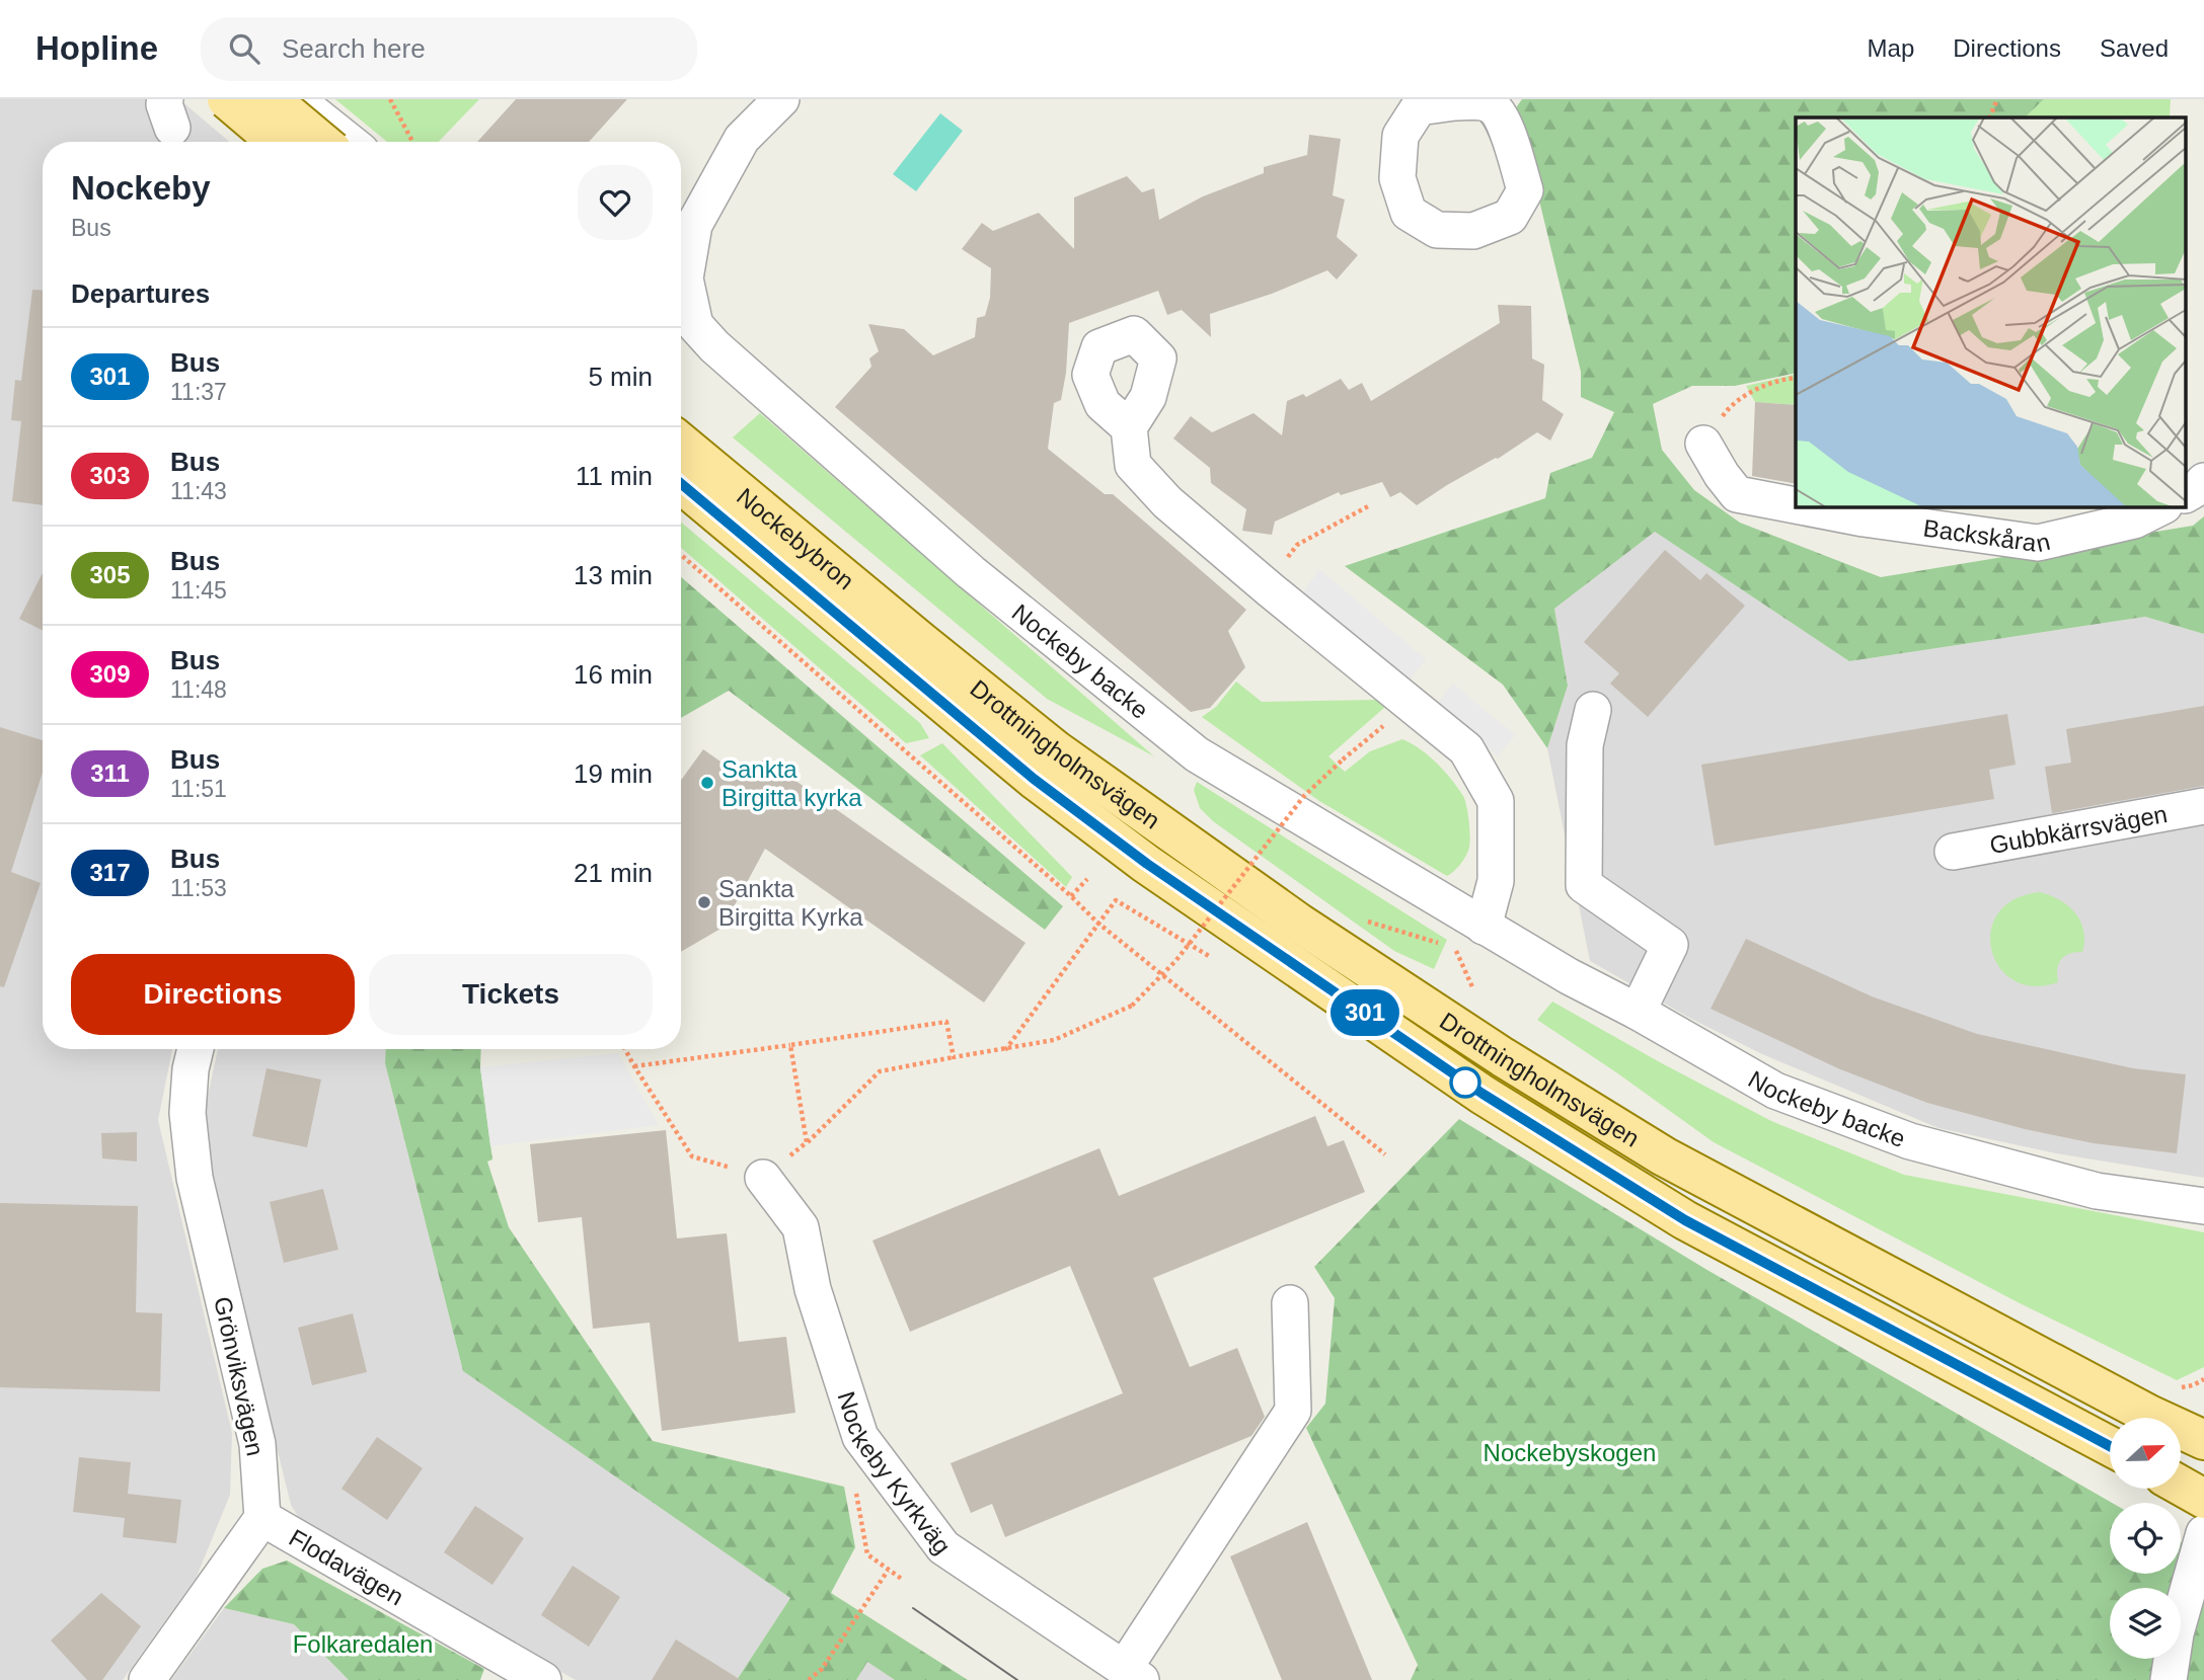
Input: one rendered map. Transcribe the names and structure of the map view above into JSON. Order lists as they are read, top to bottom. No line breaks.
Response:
{"streets":{"main road":["Nockebybron","Drottningholmsvägen"],"street":["Backskåran","Nockeby backe","Gubbkärrsvägen","Grönviksvägen","Nockeby Kyrkväg","Flodavägen"]},"crossings":[["Nockebybron","Drottningholmsvägen"],["Grönviksvägen","Flodavägen"]],"parks":["Nockebyskogen","Folkaredalen"],"places":["Sankta Birgitta kyrka","Sankta Birgitta Kyrka"],"lines":["bus line 301"],"north":"right","page":{"header":"Hopline","search":"Search here","nav":["Map","Directions","Saved"],"on_map":"301","heading":[["Nockeby","Bus"],"Departures"],"list":[{"mark":"301","name":"Bus","note":"11:37","value":"5 min"},{"mark":"303","name":"Bus","note":"11:43","value":"11 min"},{"mark":"305","name":"Bus","note":"11:45","value":"13 min"},{"mark":"309","name":"Bus","note":"11:48","value":"16 min"},{"mark":"311","name":"Bus","note":"11:51","value":"19 min"},{"mark":"317","name":"Bus","note":"11:53","value":"21 min"}],"buttons":["Directions","Tickets"]}}
